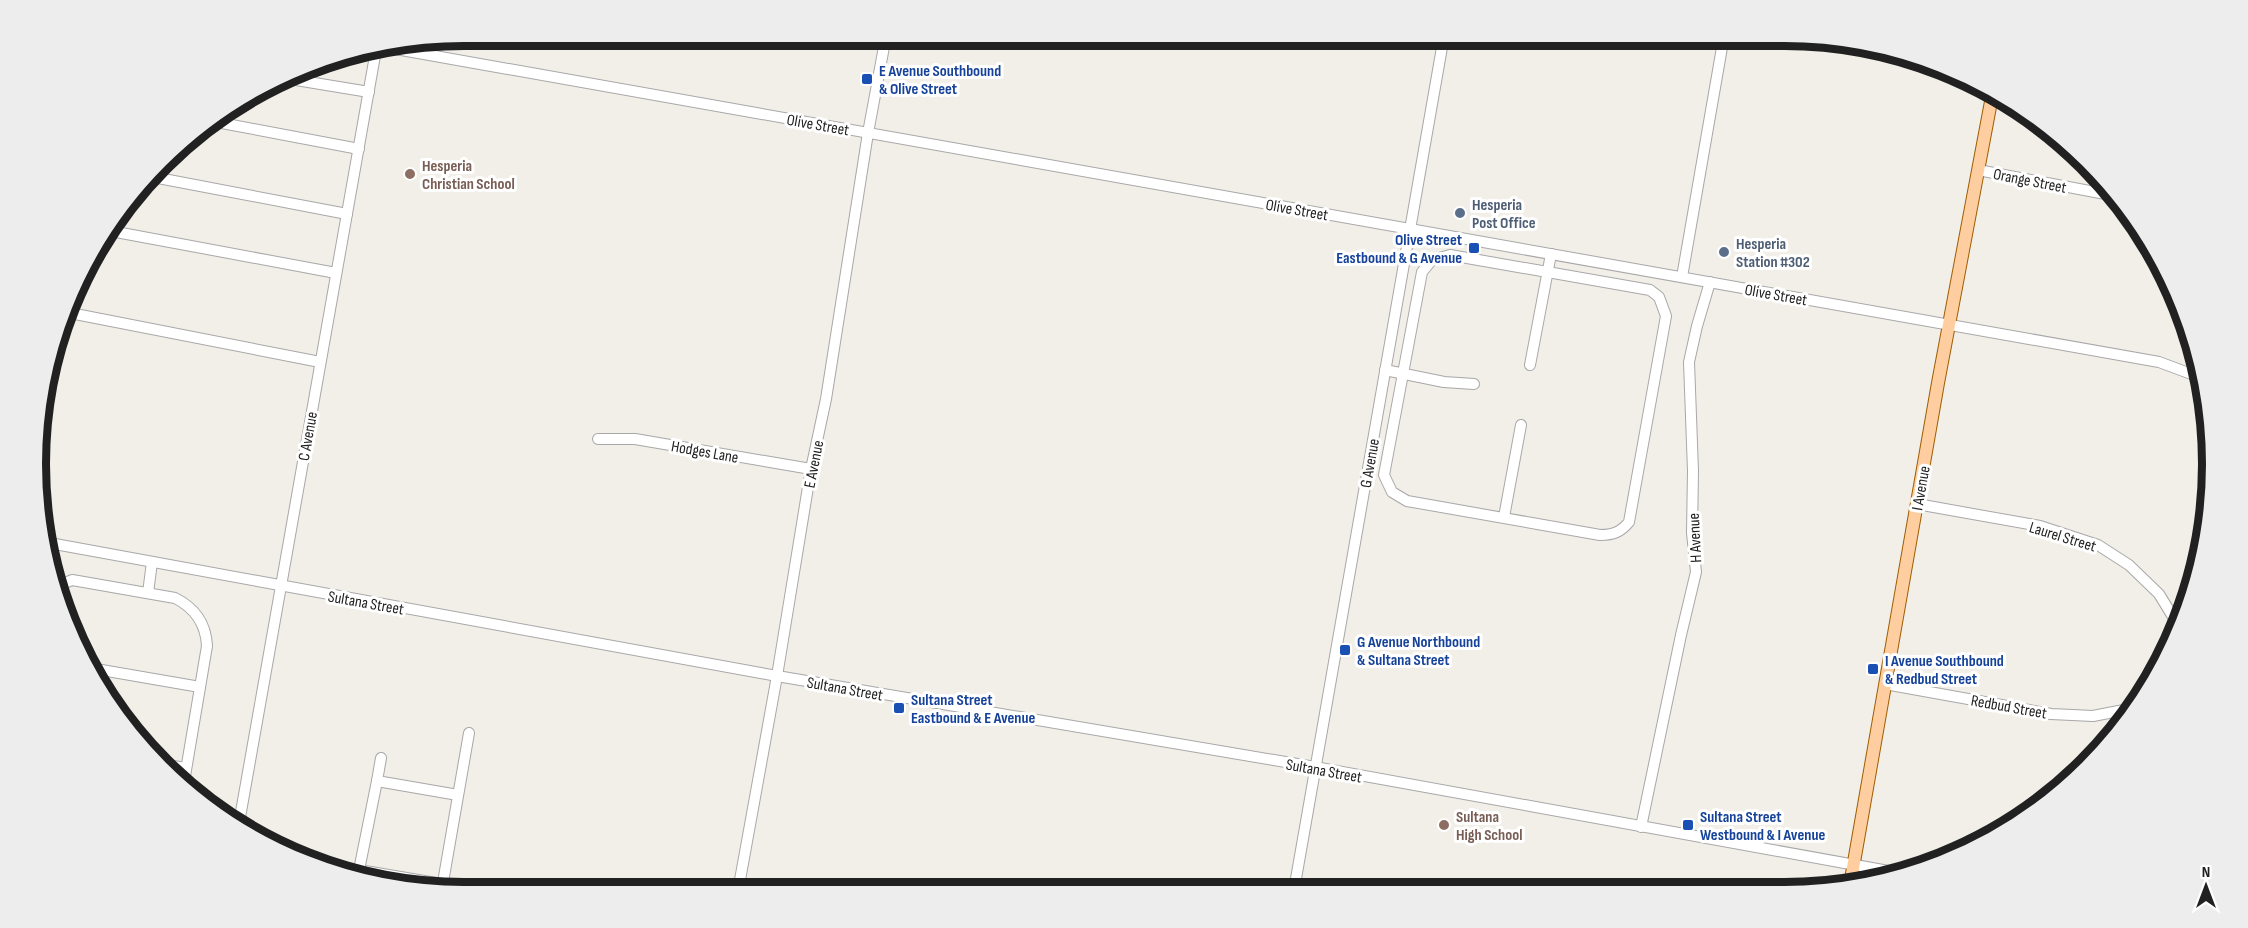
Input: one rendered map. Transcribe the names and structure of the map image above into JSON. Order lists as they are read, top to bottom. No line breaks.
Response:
{"streets":{"main road":["I Avenue"],"street":["Olive Street","Orange Street","C Avenue","Hodges Lane","G Avenue","E Avenue","Laurel Street","H Avenue","Sultana Street","Redbud Street"]},"crossings":[["Olive Street","G Avenue"],["Olive Street","E Avenue"],["Olive Street","I Avenue"],["Olive Street","H Avenue"],["Orange Street","I Avenue"],["C Avenue","Sultana Street"],["Hodges Lane","E Avenue"],["G Avenue","Sultana Street"],["E Avenue","Sultana Street"],["I Avenue","Laurel Street"],["I Avenue","Sultana Street"],["I Avenue","Redbud Street"],["H Avenue","Sultana Street"]],"places":{"transit":["E Avenue Southbound & Olive Street","Olive Street Eastbound & G Avenue","G Avenue Northbound & Sultana Street","I Avenue Southbound & Redbud Street","Sultana Street Eastbound & E Avenue","Sultana Street Westbound & I Avenue"],"other":["Hesperia Christian School","Hesperia Post Office","Hesperia Station #302","Sultana High School"]},"north":"top"}
